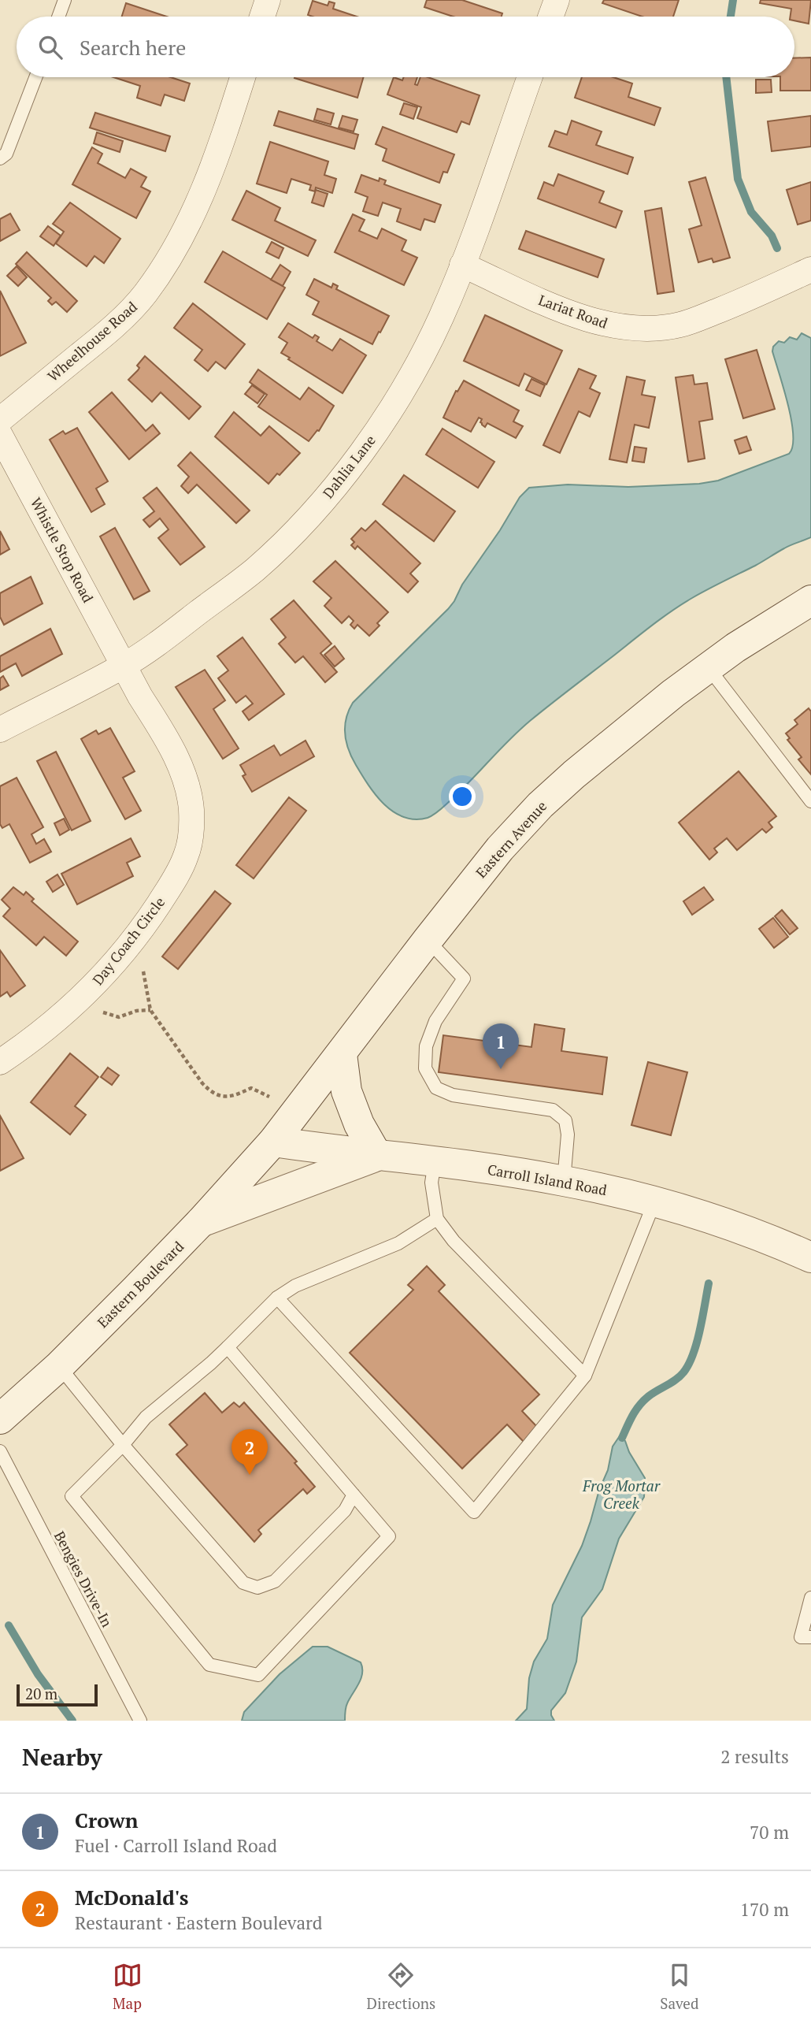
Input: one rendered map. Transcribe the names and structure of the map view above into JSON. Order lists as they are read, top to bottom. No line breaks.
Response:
{"streets":{"main road":["Eastern Avenue","Carroll Island Road","Eastern Boulevard"],"street":["Lariat Road","Wheelhouse Road","Dahlia Lane","Whistle Stop Road","Day Coach Circle"],"lane":["Bengies Drive-In"]},"crossings":[["Lariat Road","Dahlia Lane"],["Dahlia Lane","Whistle Stop Road"],["Dahlia Lane","Day Coach Circle"],["Whistle Stop Road","Day Coach Circle"],["Eastern Avenue","Carroll Island Road"],["Eastern Avenue","Eastern Boulevard"],["Carroll Island Road","Eastern Boulevard"]],"water":["Frog Mortar Creek"],"scale_bar":"20 m","page":{"search":"Search here","pins":["1","2"],"scale":"20 m","heading":["Nearby","2 results"],"list":[{"mark":"1","name":"Crown","note":"Fuel · Carroll Island Road","value":"70 m"},{"mark":"2","name":"McDonald's","note":"Restaurant · Eastern Boulevard","value":"170 m"}],"nav":["Map","Directions","Saved"]}}
